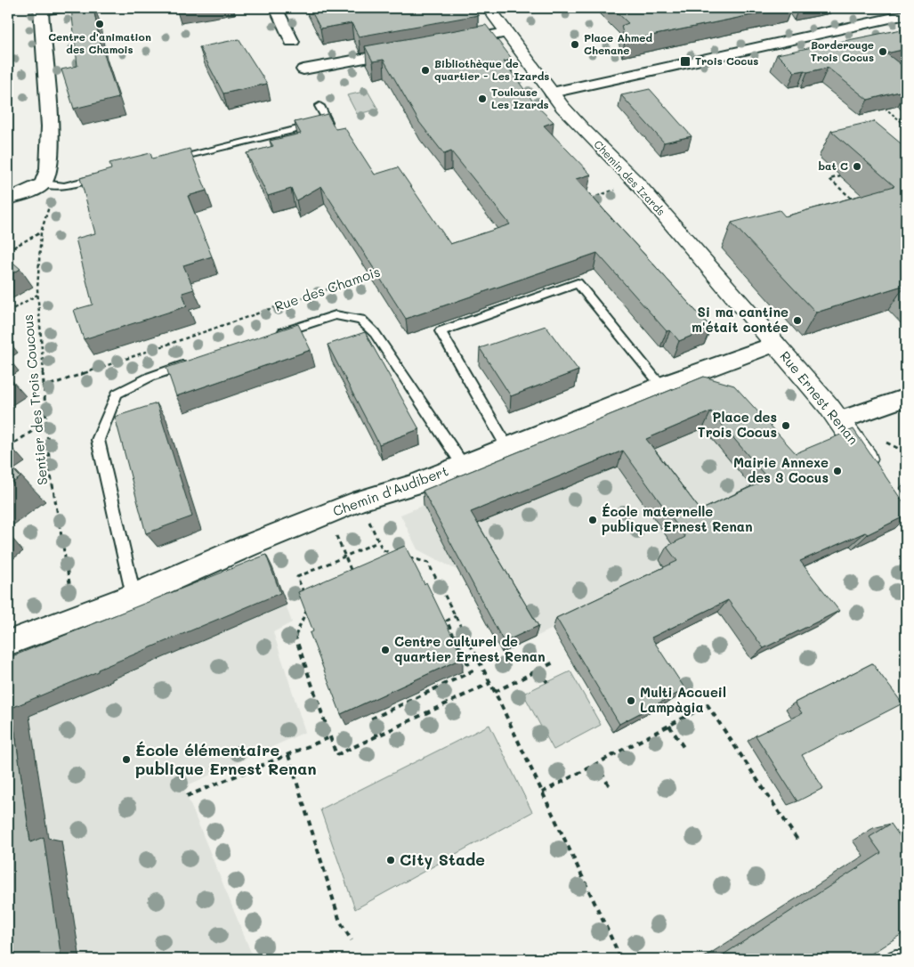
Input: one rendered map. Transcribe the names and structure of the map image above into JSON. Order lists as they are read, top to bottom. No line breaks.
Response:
{"streets":{"street":["Chemin des Izards","Rue Ernest Renan","Chemin d'Audibert"],"path":["Rue des Chamois","Sentier des Trois Coucous"]},"crossings":[["Chemin des Izards","Rue Ernest Renan"],["Chemin des Izards","Chemin d'Audibert"],["Rue des Chamois","Sentier des Trois Coucous"],["Rue Ernest Renan","Chemin d'Audibert"],["Sentier des Trois Coucous","Chemin d'Audibert"]],"places":{"other":["Centre d'animation des Chamois","Place Ahmed Chenane","Borderouge Trois Cocus","Bibliothèque de quartier - Les Izards","Toulouse Les Izards","bat C","Si ma cantine m'était contée","Place des Trois Cocus","Mairie Annexe des 3 Cocus","École maternelle publique Ernest Renan","Centre culturel de quartier Ernest Renan","Multi Accueil Lampàgia","École élémentaire publique Ernest Renan","City Stade"],"transit":["Trois Cocus"]}}
